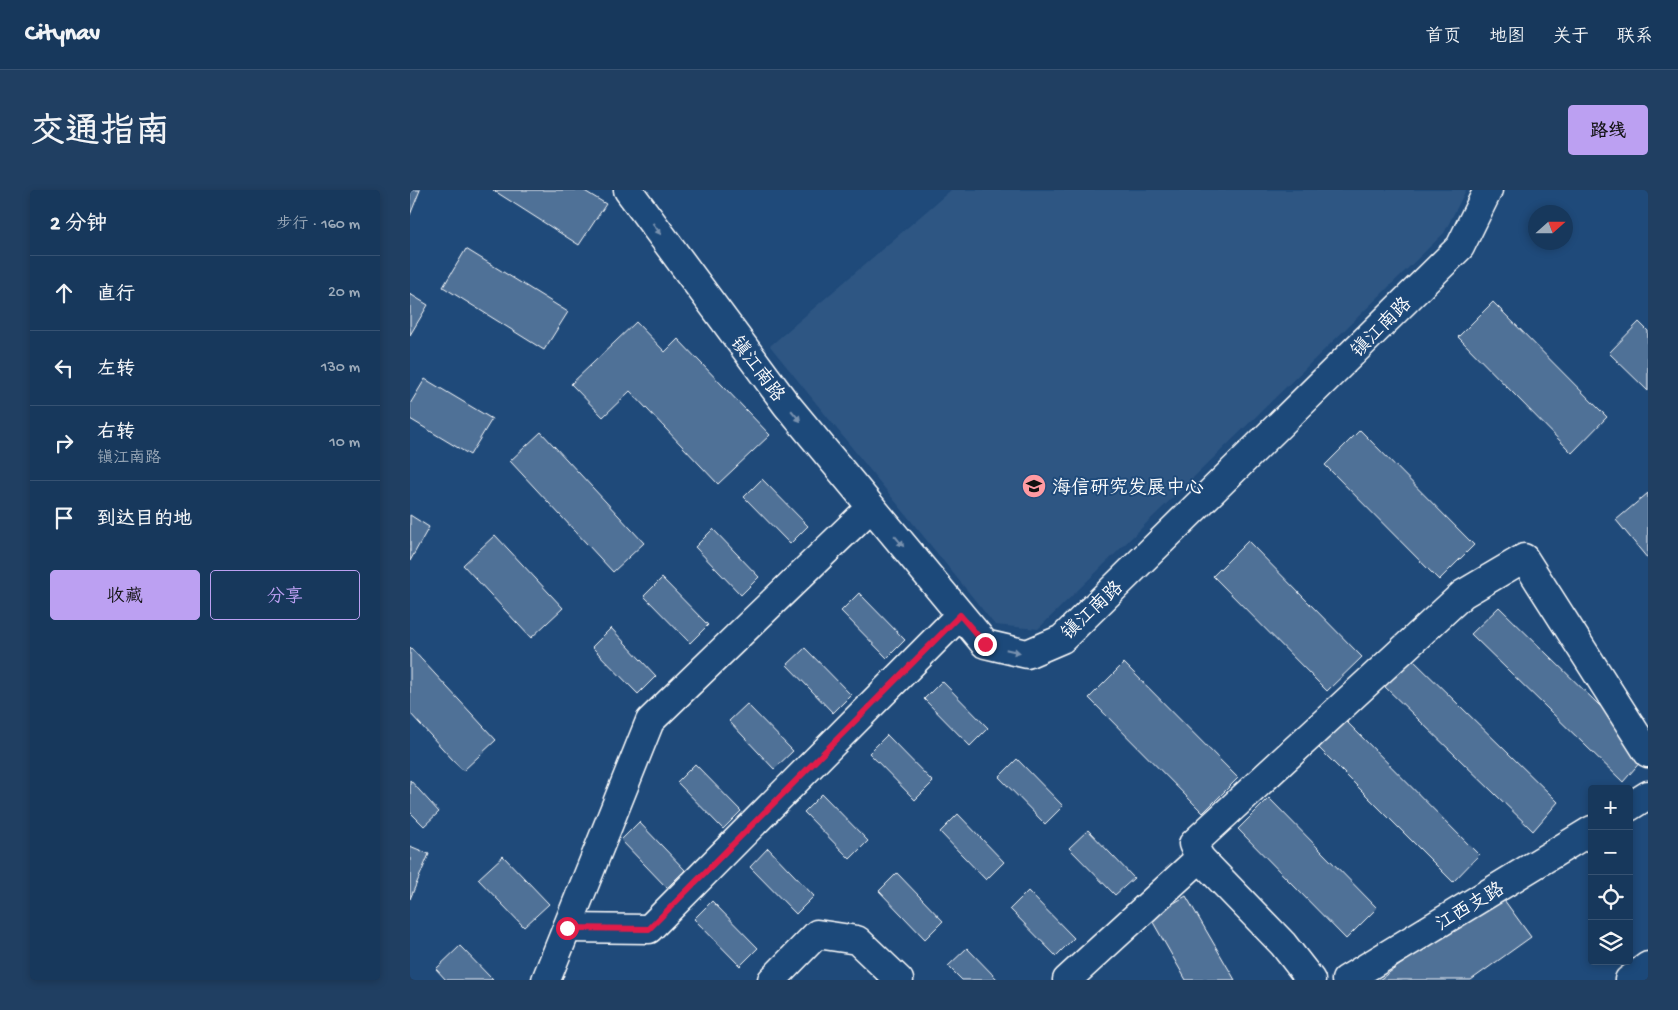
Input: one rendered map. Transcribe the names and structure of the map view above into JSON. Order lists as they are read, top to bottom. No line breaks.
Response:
{"streets":{"street":["镇江南路","江西支路"]},"places":{"school or university":["海信研究发展中心"]},"north":"right","page":{"header":"Citynav","nav":["首页","地图","关于","联系"],"title":"交通指南","buttons":["路线",["收藏","分享"]],"heading":["2 分钟","步行 · 160 m"],"list":[["直行","20 m"],["左转","130 m"],["右转","镇江南路","10 m"],"到达目的地"],"map_buttons":["+","−"]}}
